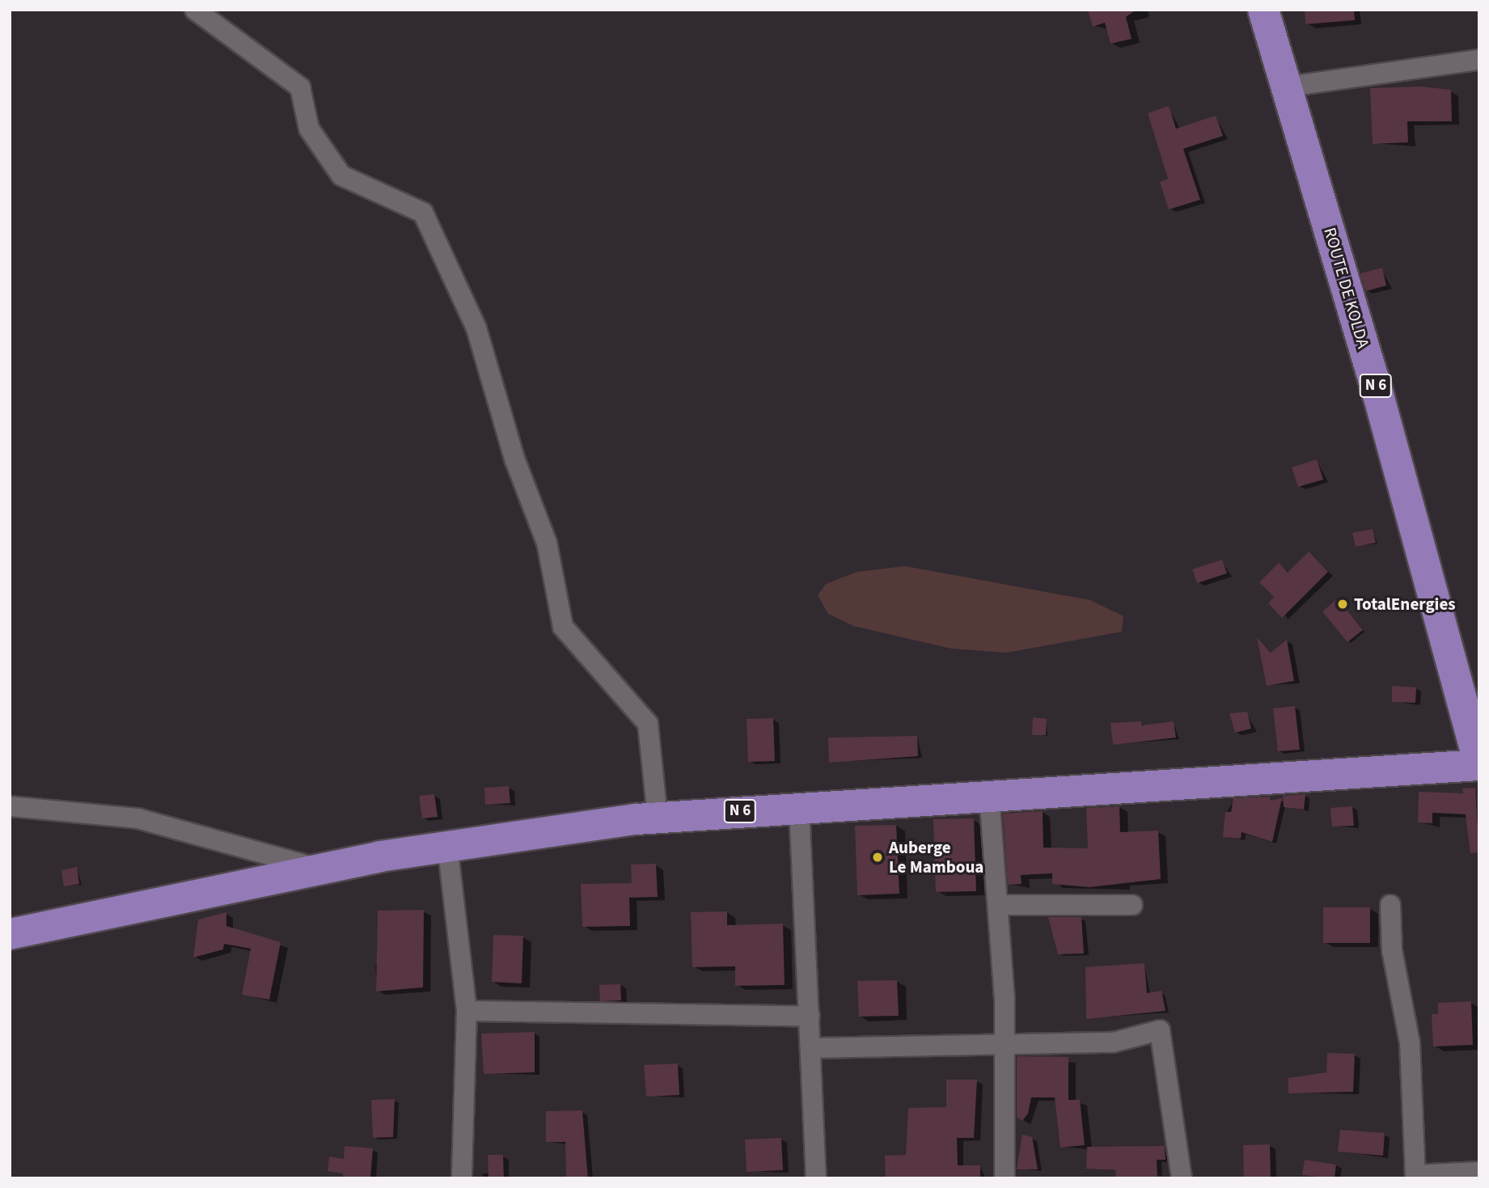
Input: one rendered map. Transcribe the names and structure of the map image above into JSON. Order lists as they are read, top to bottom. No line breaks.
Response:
{"streets":{"main road":["ROUTE DE KOLDA","N 6"]},"crossings":[["ROUTE DE KOLDA","N 6"]],"places":["TotalEnergies","Auberge Le Mamboua"]}
